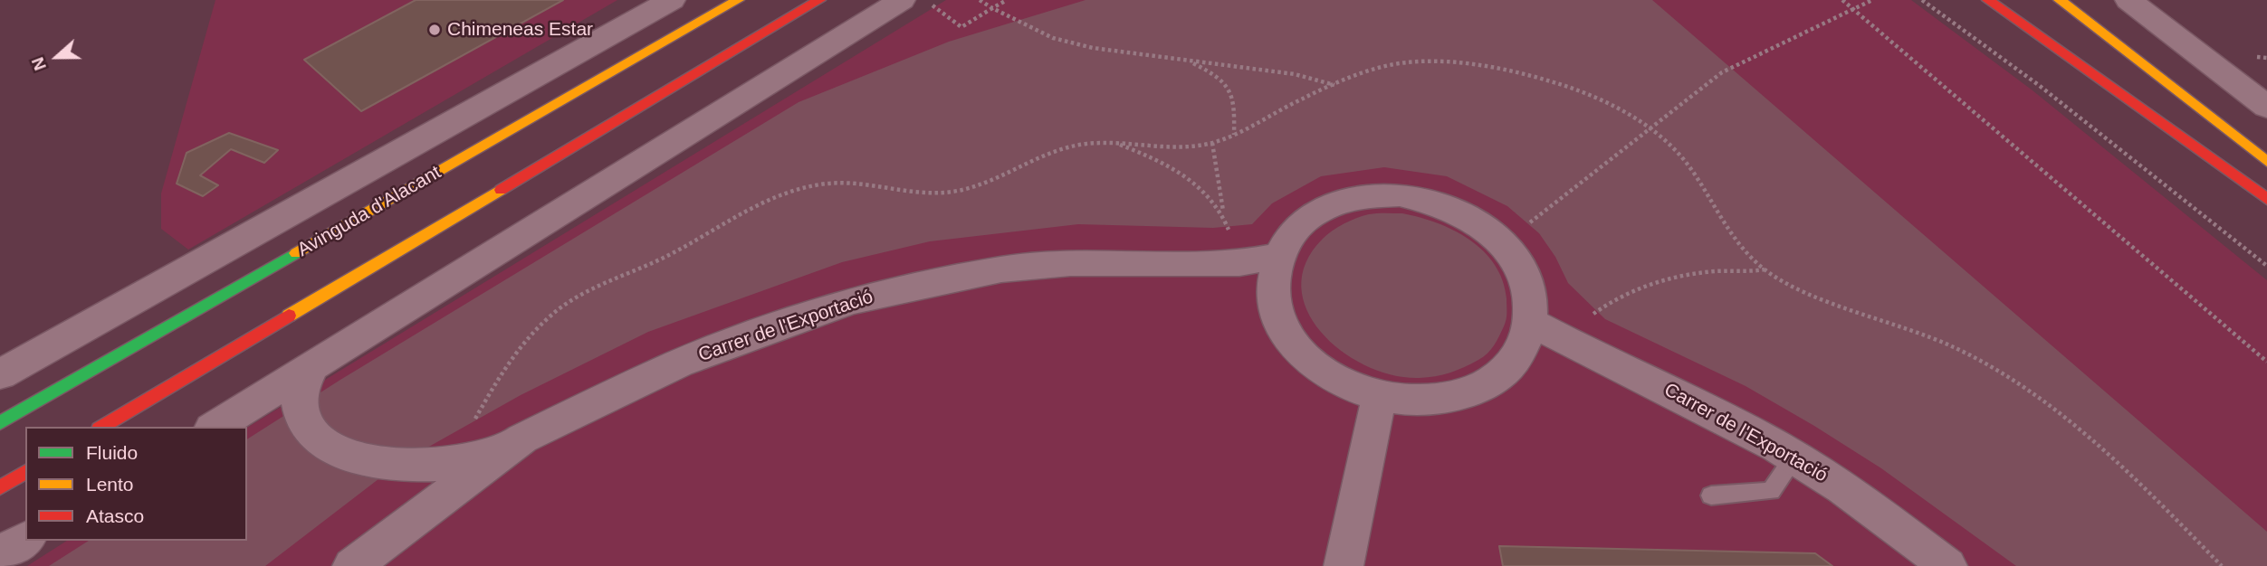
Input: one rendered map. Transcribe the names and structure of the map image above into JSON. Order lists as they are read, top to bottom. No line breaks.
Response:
{"streets":{"main road":["Avinguda d'Alacant"],"street":["Carrer de l'Exportació"]},"places":["Chimeneas Estar"],"legend":["Fluido","Lento","Atasco"],"north":"left"}
